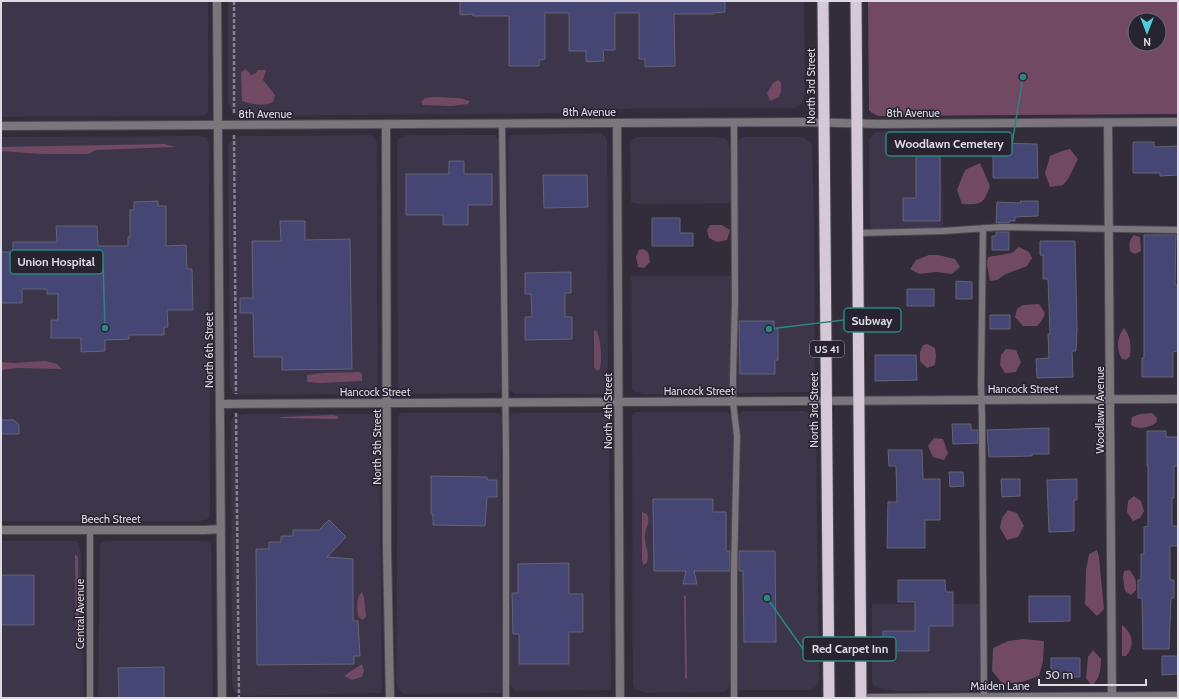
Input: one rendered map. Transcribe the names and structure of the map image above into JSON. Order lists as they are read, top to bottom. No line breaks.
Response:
{"streets":{"highway":["North 3rd Street","US 41"],"street":["8th Avenue","North 6th Street","Hancock Street","Woodlawn Avenue","North 4th Street","North 5th Street","Beech Street","Maiden Lane"],"lane":["Central Avenue"]},"crossings":[["North 3rd Street","8th Avenue"],["North 3rd Street","Hancock Street"],["8th Avenue","US 41"],["8th Avenue","North 6th Street"],["8th Avenue","Woodlawn Avenue"],["8th Avenue","North 4th Street"],["8th Avenue","North 5th Street"],["US 41","Hancock Street"],["North 6th Street","Hancock Street"],["North 6th Street","Beech Street"],["Hancock Street","Woodlawn Avenue"],["Hancock Street","North 4th Street"],["Hancock Street","North 5th Street"],["Woodlawn Avenue","Maiden Lane"],["Beech Street","Central Avenue"]],"places":["Woodlawn Cemetery","Union Hospital","Subway","Red Carpet Inn"],"scale_bar":"50 m","north":"bottom"}
